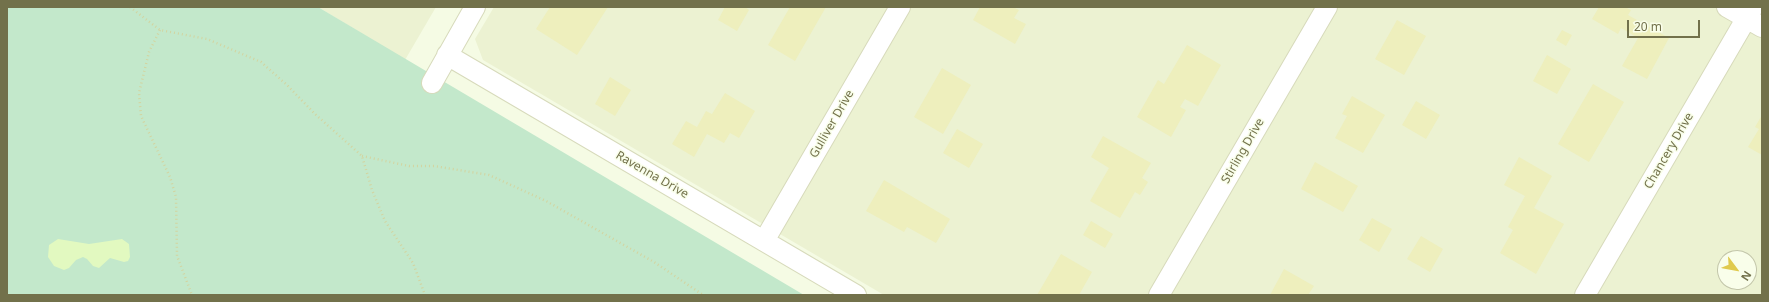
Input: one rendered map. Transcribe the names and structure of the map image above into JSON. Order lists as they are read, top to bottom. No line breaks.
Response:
{"streets":{"street":["Gulliver Drive","Stirling Drive","Chancery Drive","Ravenna Drive"]},"crossings":[["Gulliver Drive","Ravenna Drive"]],"scale_bar":"20 m","north":"bottom right"}
